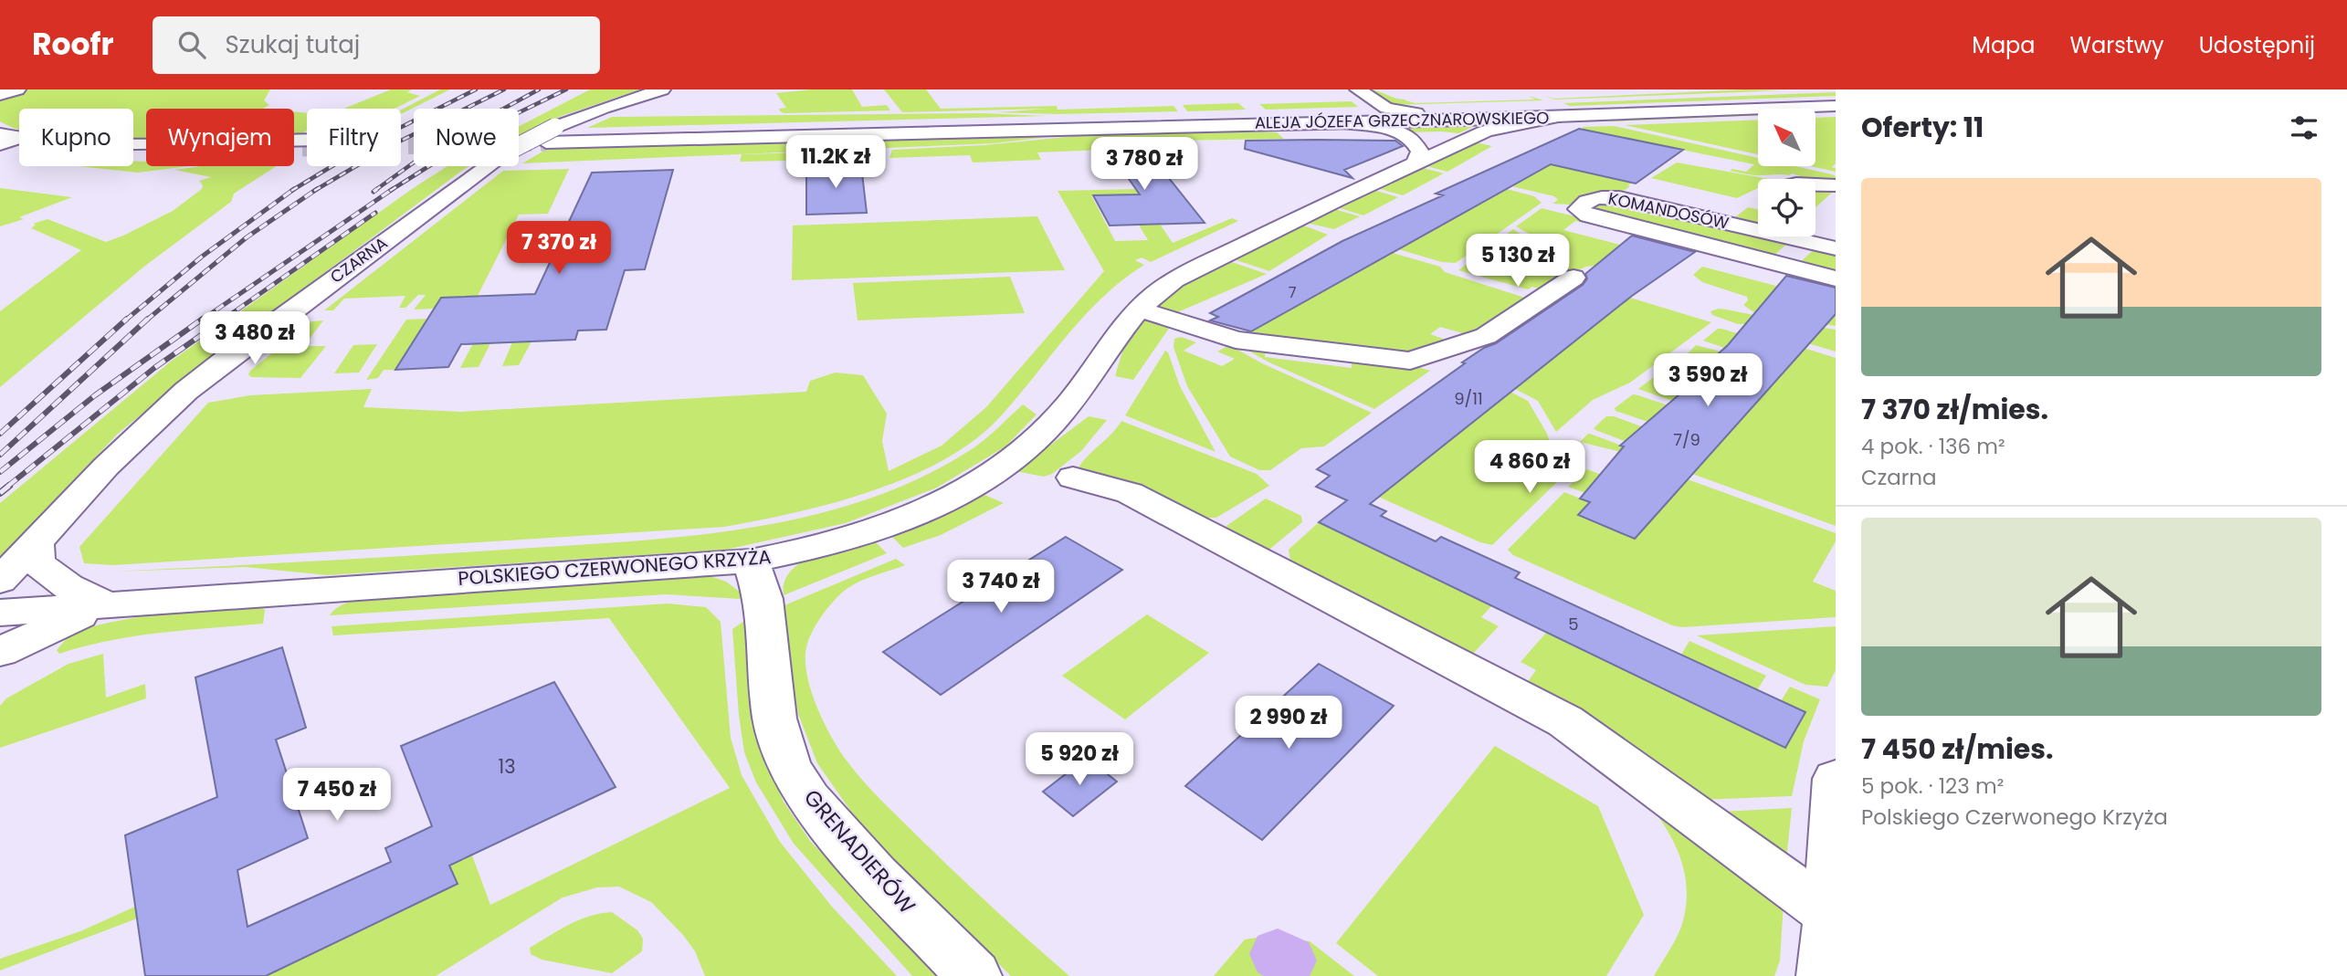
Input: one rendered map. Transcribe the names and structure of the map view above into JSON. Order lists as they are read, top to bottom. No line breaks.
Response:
{"streets":{"street":["ALEJA JÓZEFA GRZECZNAROWSKIEGO","KOMANDOSÓW","CZARNA","POLSKIEGO CZERWONEGO KRZYŻA","GRENADIERÓW"]},"crossings":[["ALEJA JÓZEFA GRZECZNAROWSKIEGO","CZARNA"],["ALEJA JÓZEFA GRZECZNAROWSKIEGO","POLSKIEGO CZERWONEGO KRZYŻA"],["POLSKIEGO CZERWONEGO KRZYŻA","GRENADIERÓW"]],"house_numbers":["7","9/11","7/9","5","13"],"north":"top left","page":{"header":"Roofr","search":"Szukaj tutaj","nav":["Mapa","Warstwy","Udostępnij"],"heading":"Oferty: 11","chip":["Kupno","Wynajem","Filtry","Nowe"],"price":["11.2K zł","3 780 zł","7 370 zł","5 130 zł","3 480 zł","3 590 zł","4 860 zł","3 740 zł","2 990 zł","5 920 zł","7 450 zł"],"list":[{"name":"7 370 zł/mies.","note":"4 pok. · 136 m² · Czarna"},{"name":"7 450 zł/mies.","note":"5 pok. · 123 m² · Polskiego Czerwonego Krzyża"}]}}
